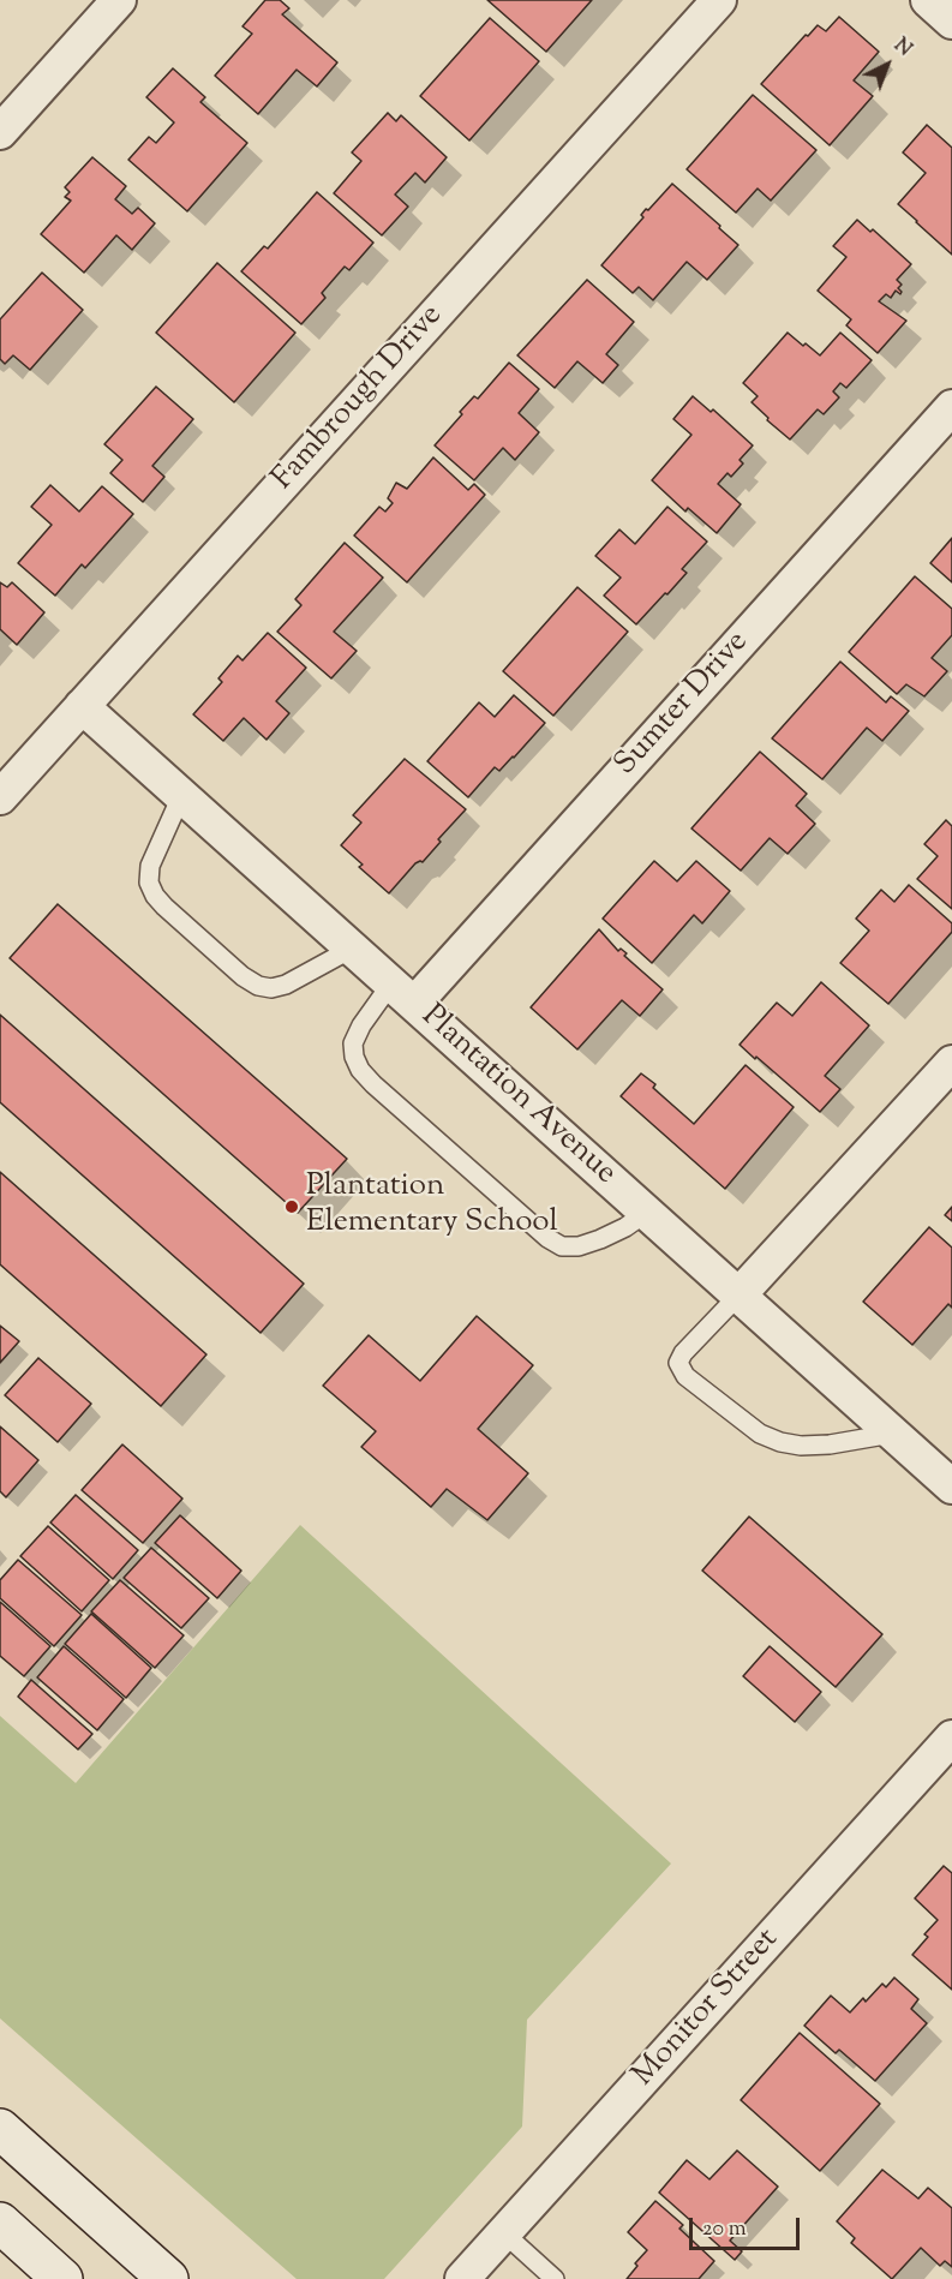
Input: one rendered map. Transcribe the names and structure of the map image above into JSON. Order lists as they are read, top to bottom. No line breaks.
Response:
{"streets":{"street":["Fambrough Drive","Sumter Drive","Plantation Avenue","Monitor Street"]},"crossings":[["Fambrough Drive","Plantation Avenue"],["Sumter Drive","Plantation Avenue"]],"places":["Plantation Elementary School"],"scale_bar":"20 m","north":"top right"}
